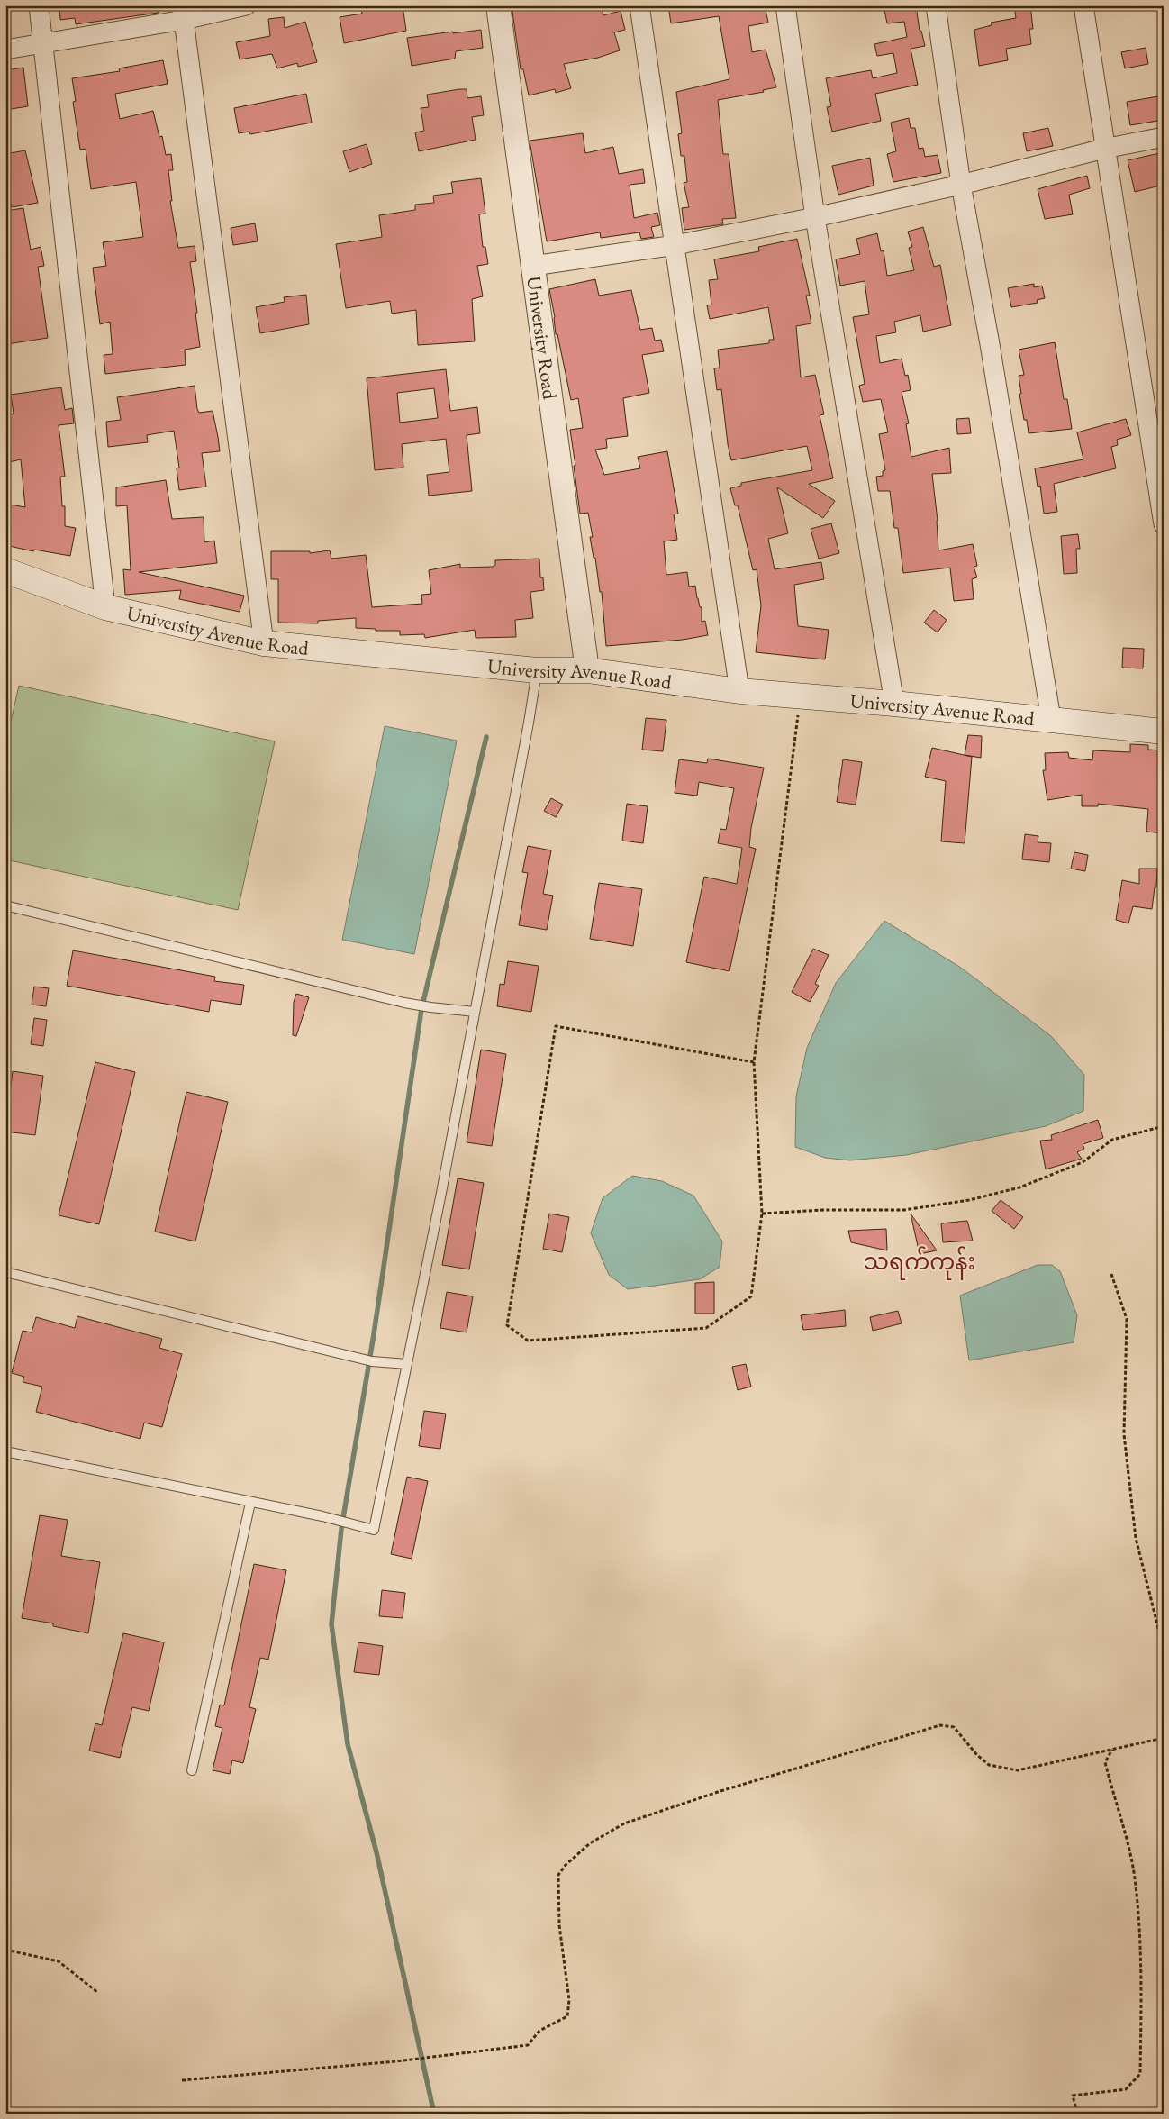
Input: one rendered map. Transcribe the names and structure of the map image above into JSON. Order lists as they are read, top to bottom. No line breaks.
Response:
{"streets":{"main road":["University Avenue Road"],"street":["University Road"]},"crossings":[["University Road","University Avenue Road"]],"districts":["သရက်ကုန်း"]}
